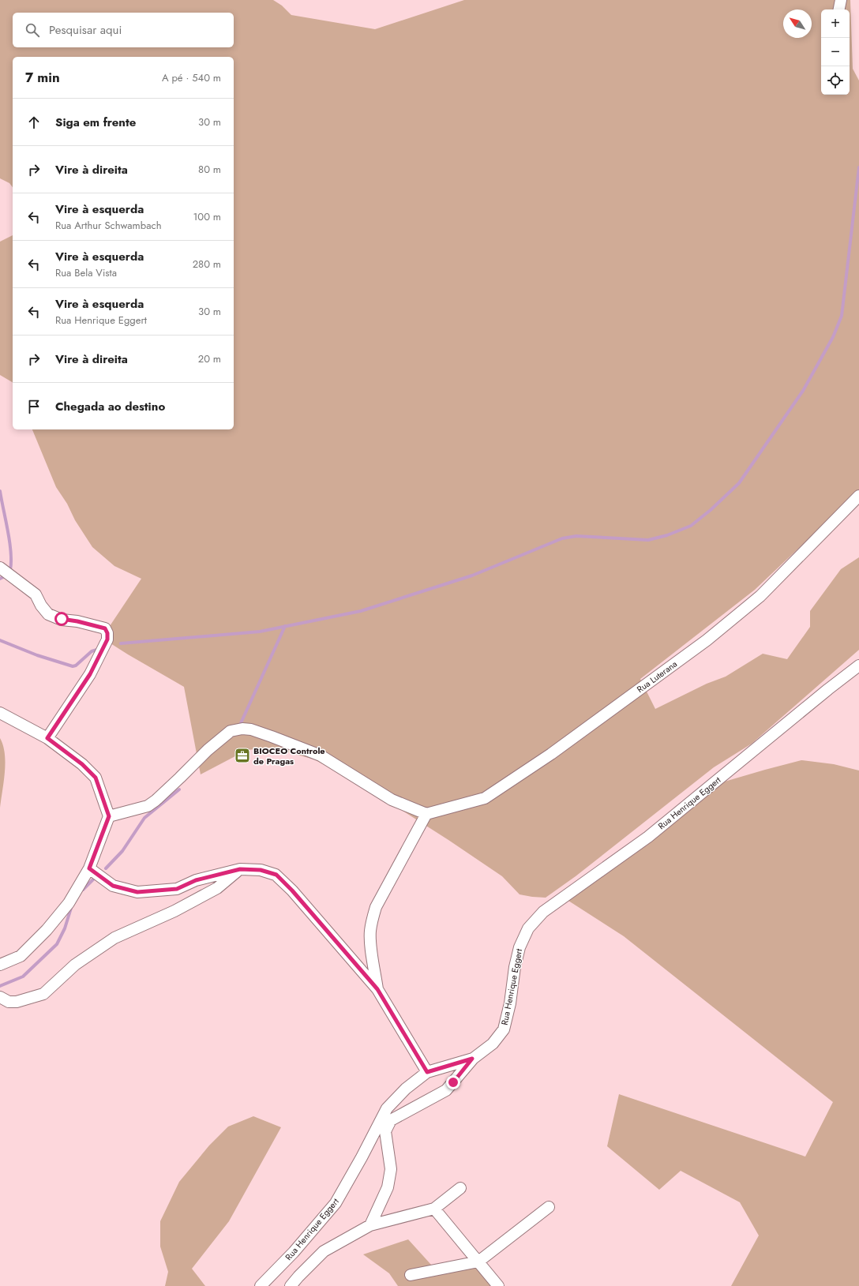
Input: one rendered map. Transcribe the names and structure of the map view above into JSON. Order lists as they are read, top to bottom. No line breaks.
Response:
{"streets":{"street":["Rua Luterana","Rua Henrique Eggert"]},"places":{"office":["BIOCEO Controle de Pragas"]},"north":"top left","page":{"map_buttons":["+","−"],"search":"Pesquisar aqui","heading":["7 min","A pé · 540 m"],"list":[["Siga em frente","30 m"],["Vire à direita","80 m"],["Vire à esquerda","Rua Arthur Schwambach","100 m"],["Vire à esquerda","Rua Bela Vista","280 m"],["Vire à esquerda","Rua Henrique Eggert","30 m"],["Vire à direita","20 m"],"Chegada ao destino"]}}
